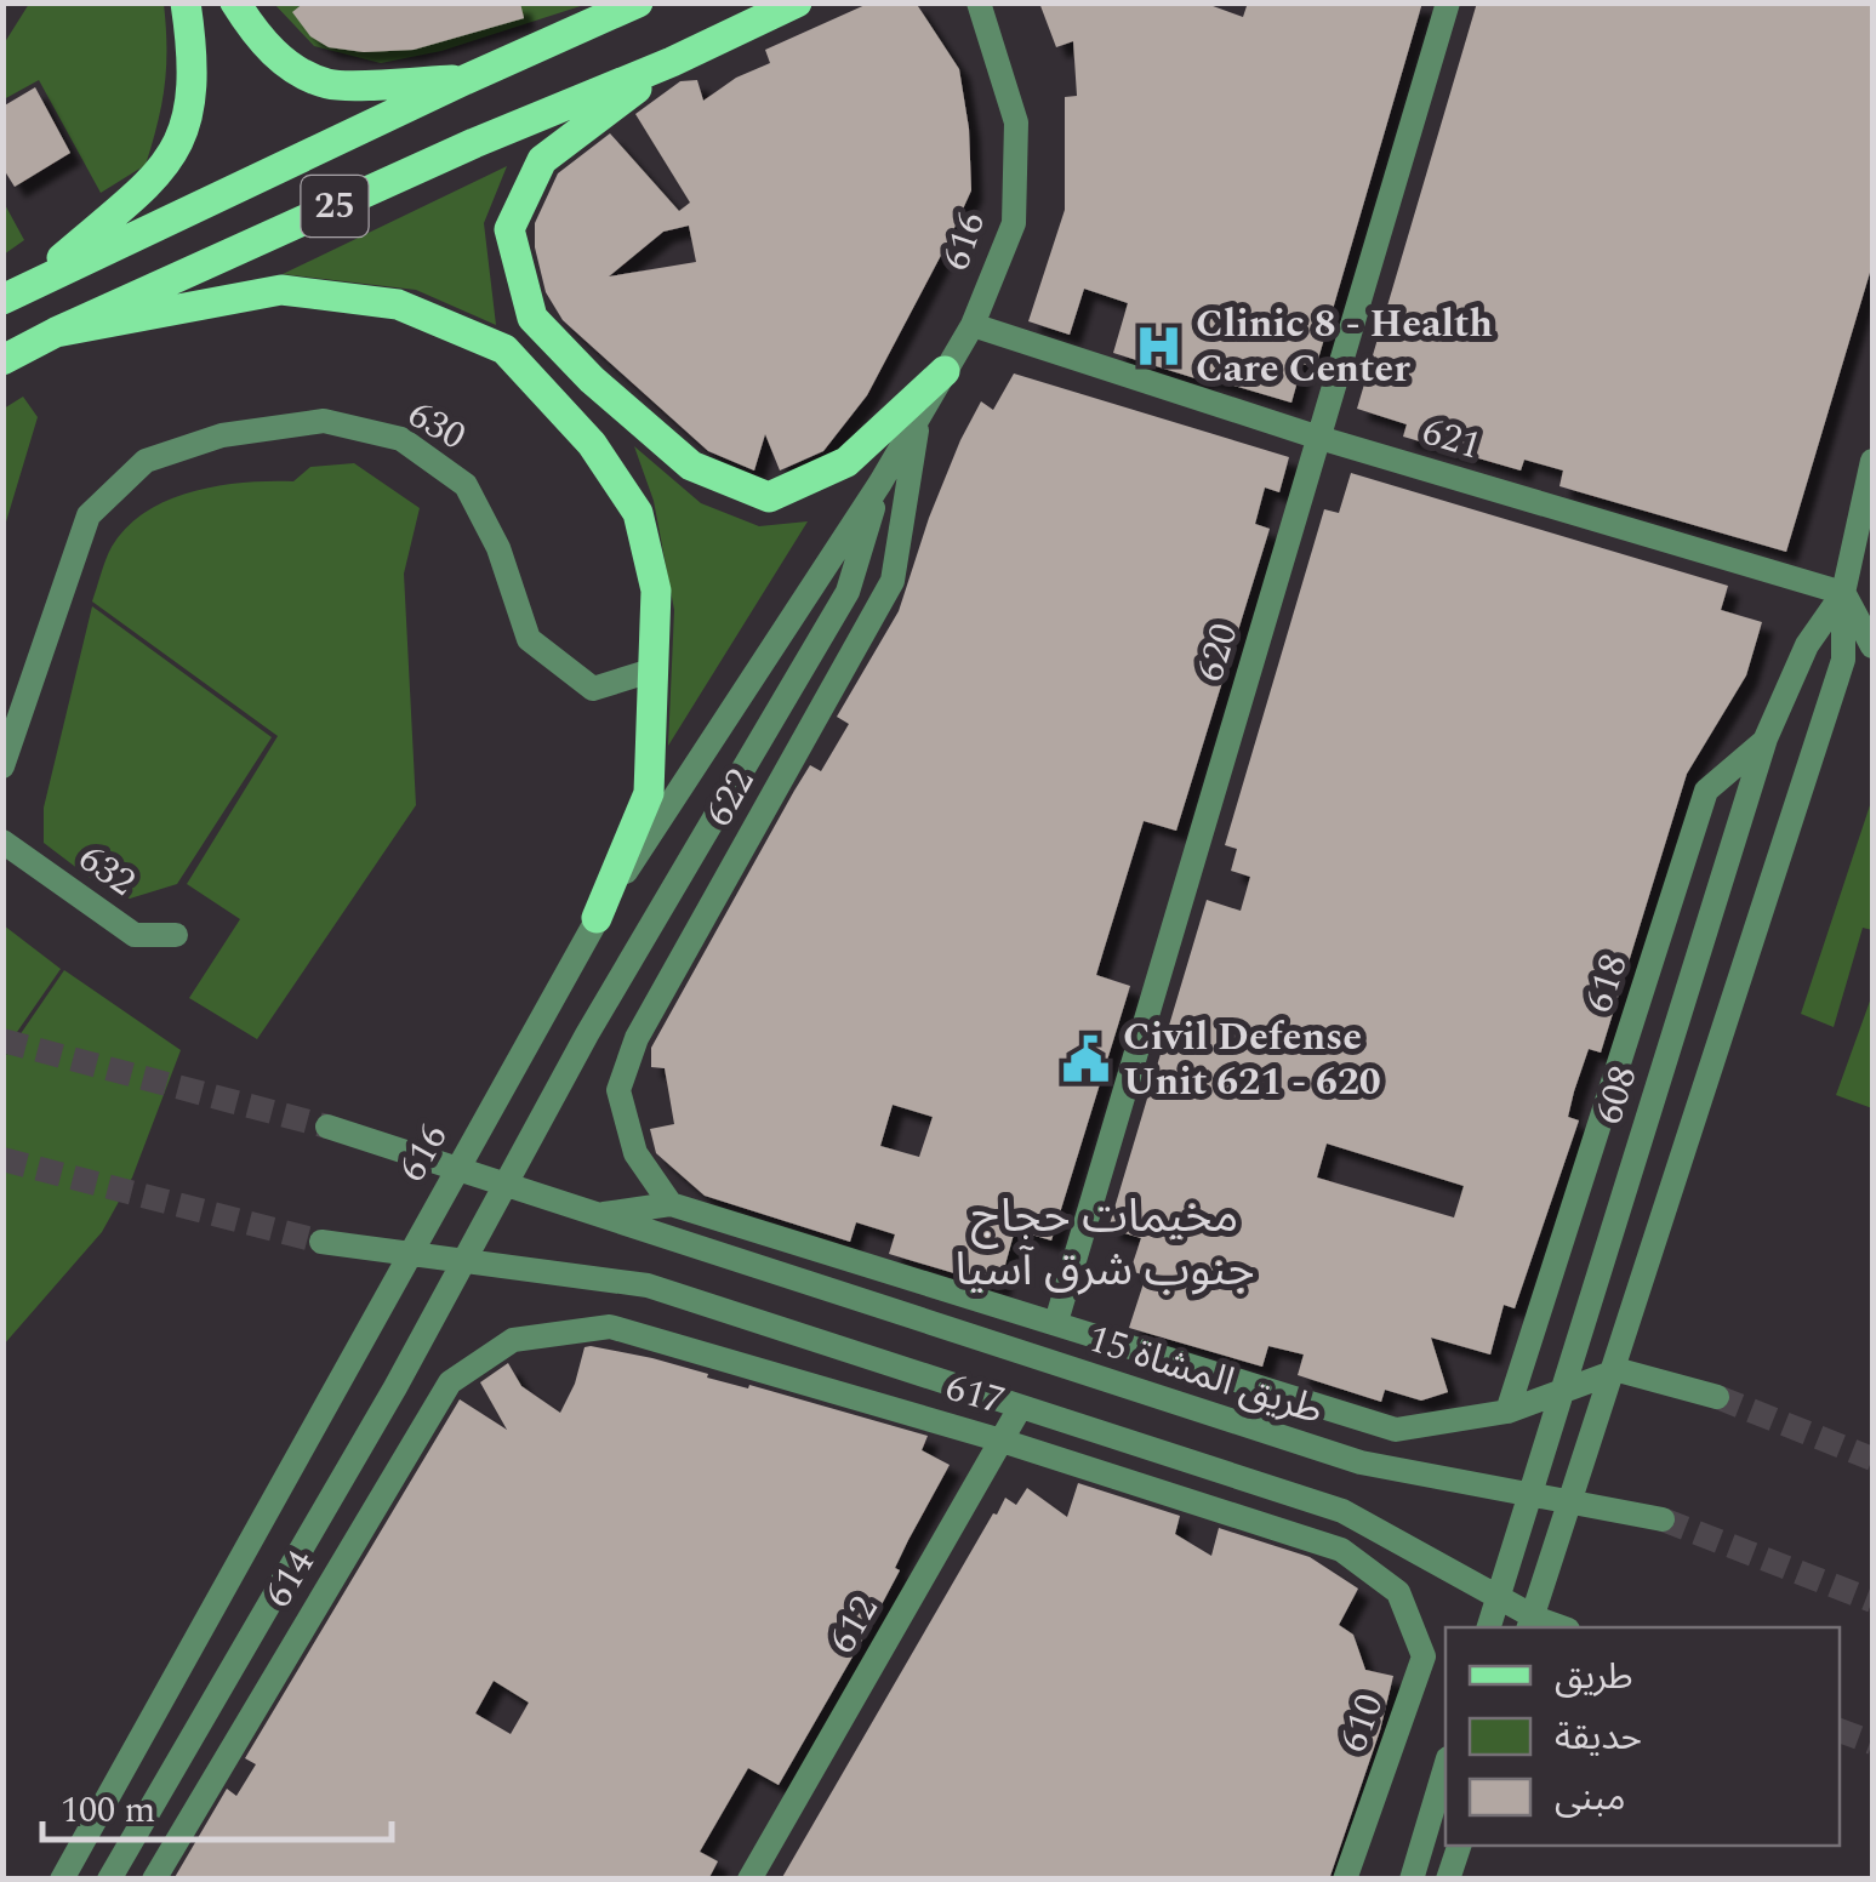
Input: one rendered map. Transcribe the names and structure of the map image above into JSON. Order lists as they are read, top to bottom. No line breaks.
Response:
{"streets":{"main road":["25"],"street":["616","630","621","620","622","632","618","608","طريق المشاة 15","617","614","612","610"]},"crossings":[["616","621"],["616","622"],["621","620"],["621","608"],["620","طريق المشاة 15"],["622","طريق المشاة 15"],["618","608"],["618","طريق المشاة 15"],["617","614"],["617","612"],["617","610"]],"districts":["مخيمات حجاج جنوب شرق آسيا"],"places":{"hospital":["Clinic 8 - Health Care Center"],"public building":["Civil Defense Unit 621 - 620"]},"legend":["طريق","حديقة","مبنى"],"scale_bar":"100 m"}
